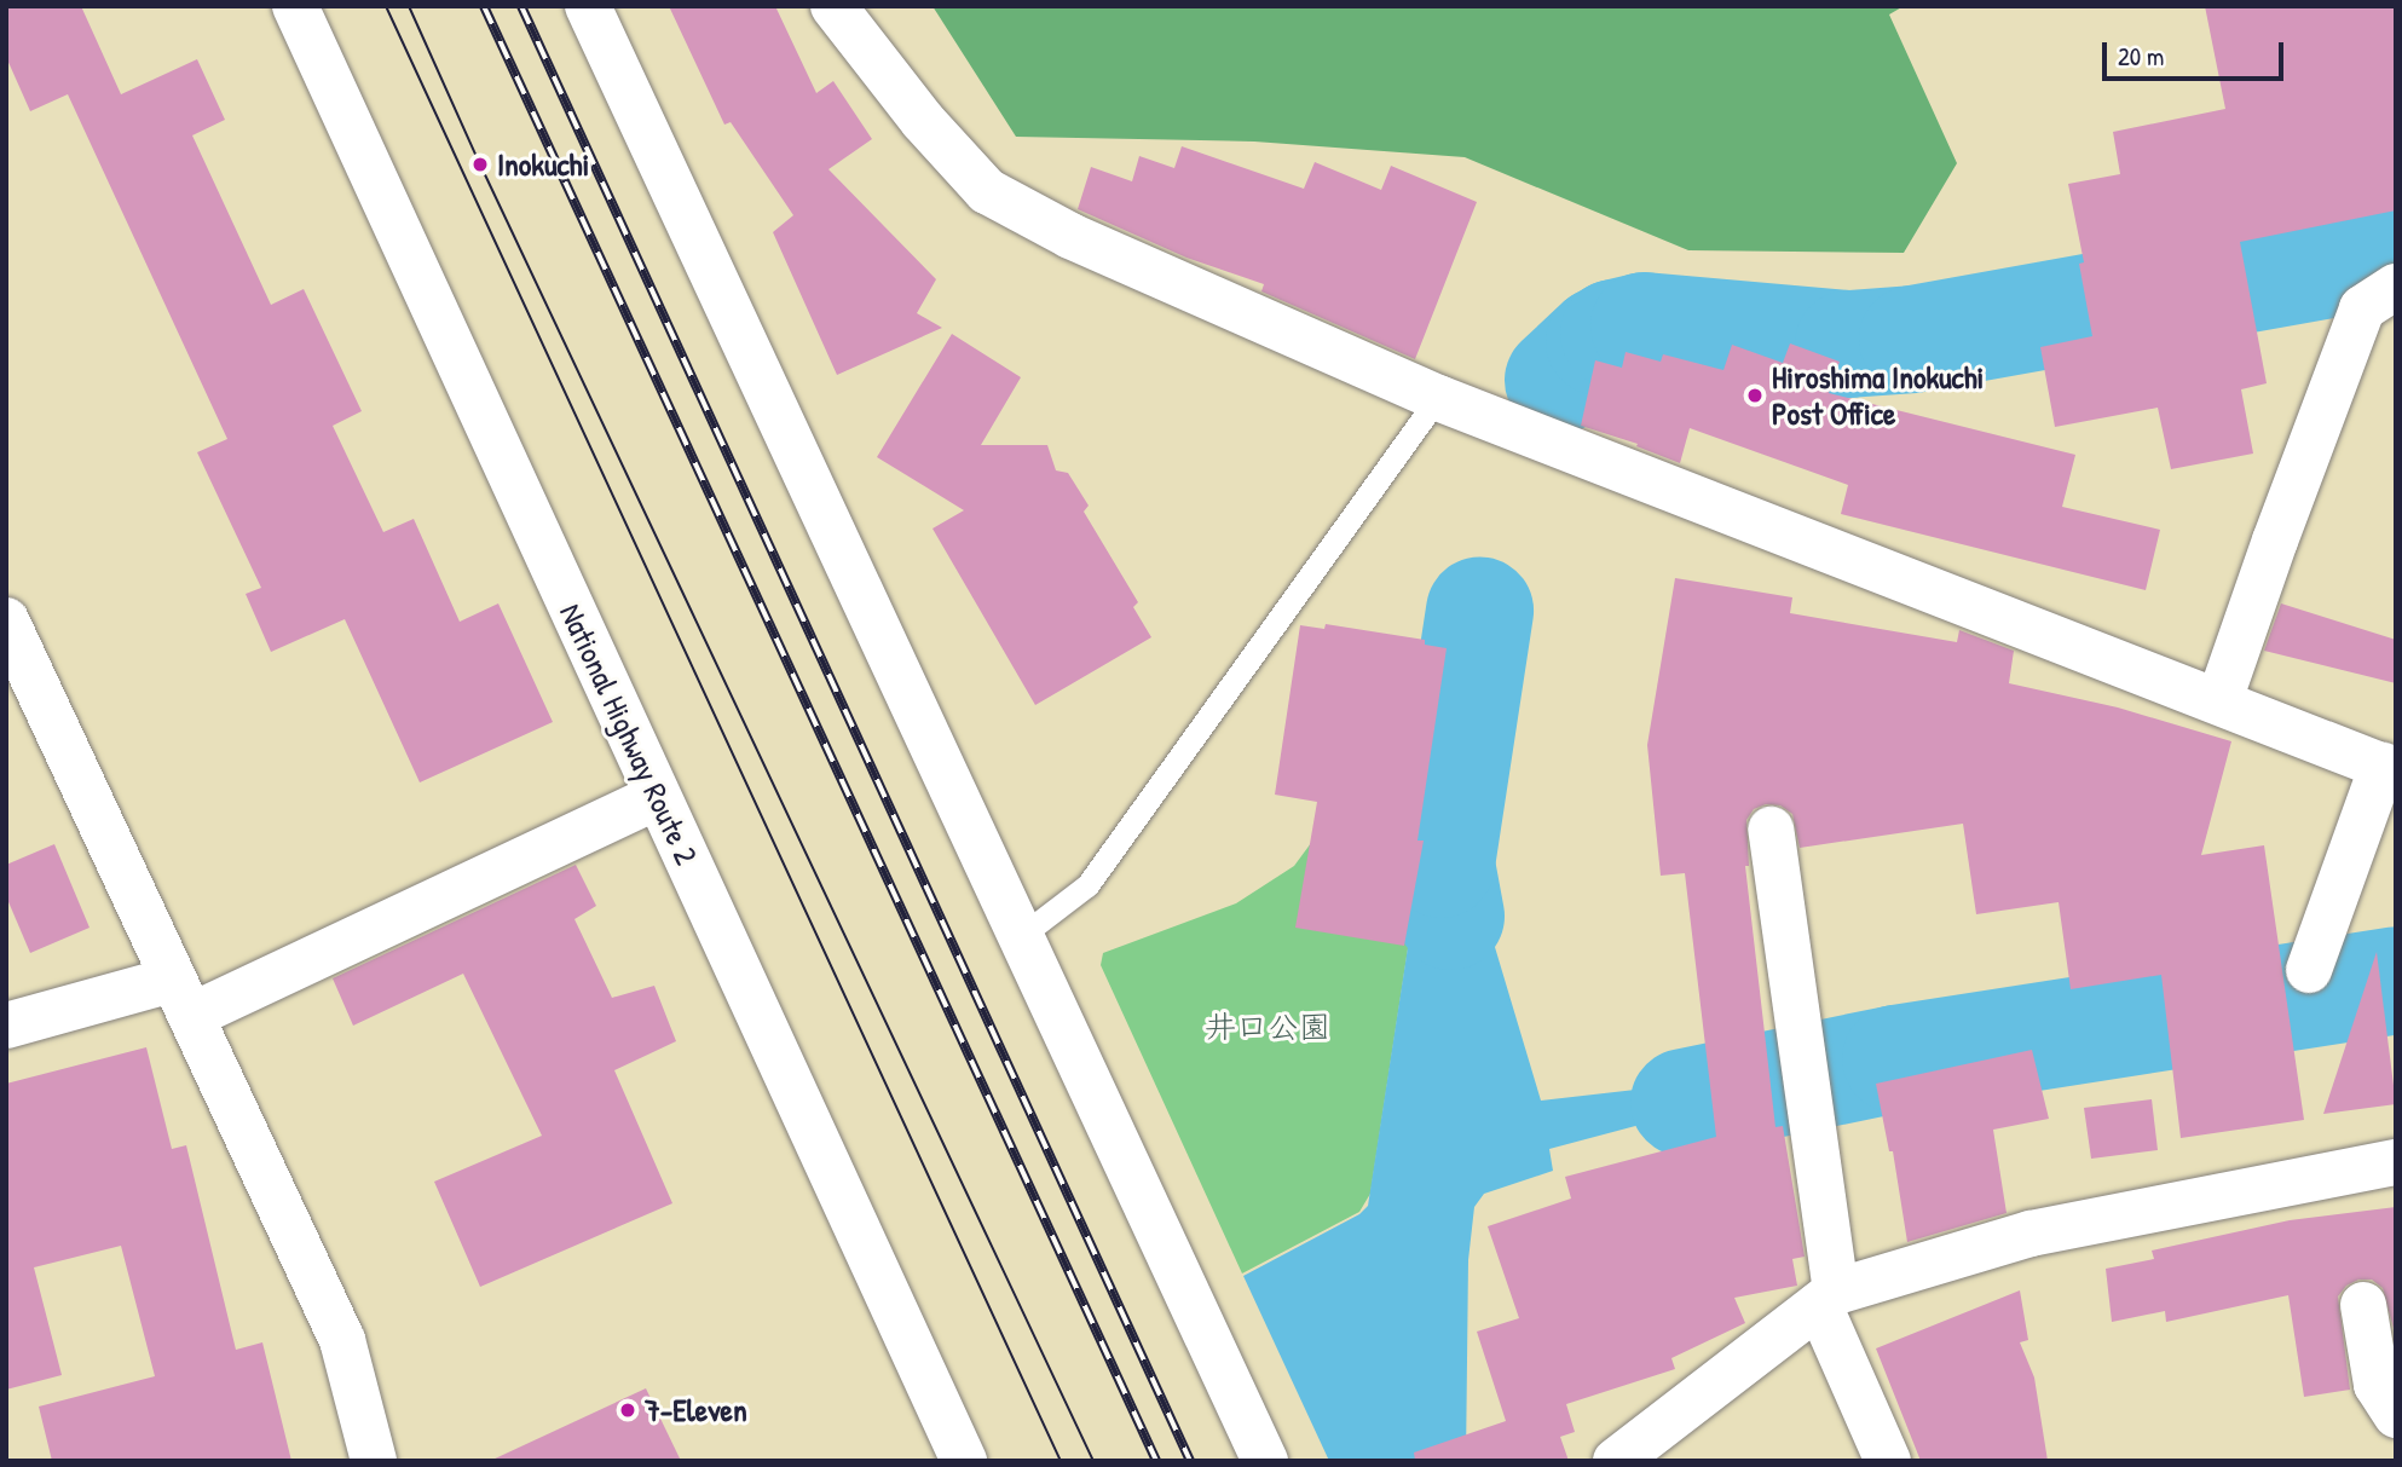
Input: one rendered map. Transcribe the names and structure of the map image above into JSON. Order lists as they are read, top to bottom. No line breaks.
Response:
{"streets":{"main road":["National Highway Route 2"]},"parks":["井口公園"],"places":["Inokuchi","Hiroshima Inokuchi Post Office","7-Eleven"],"scale_bar":"20 m"}
